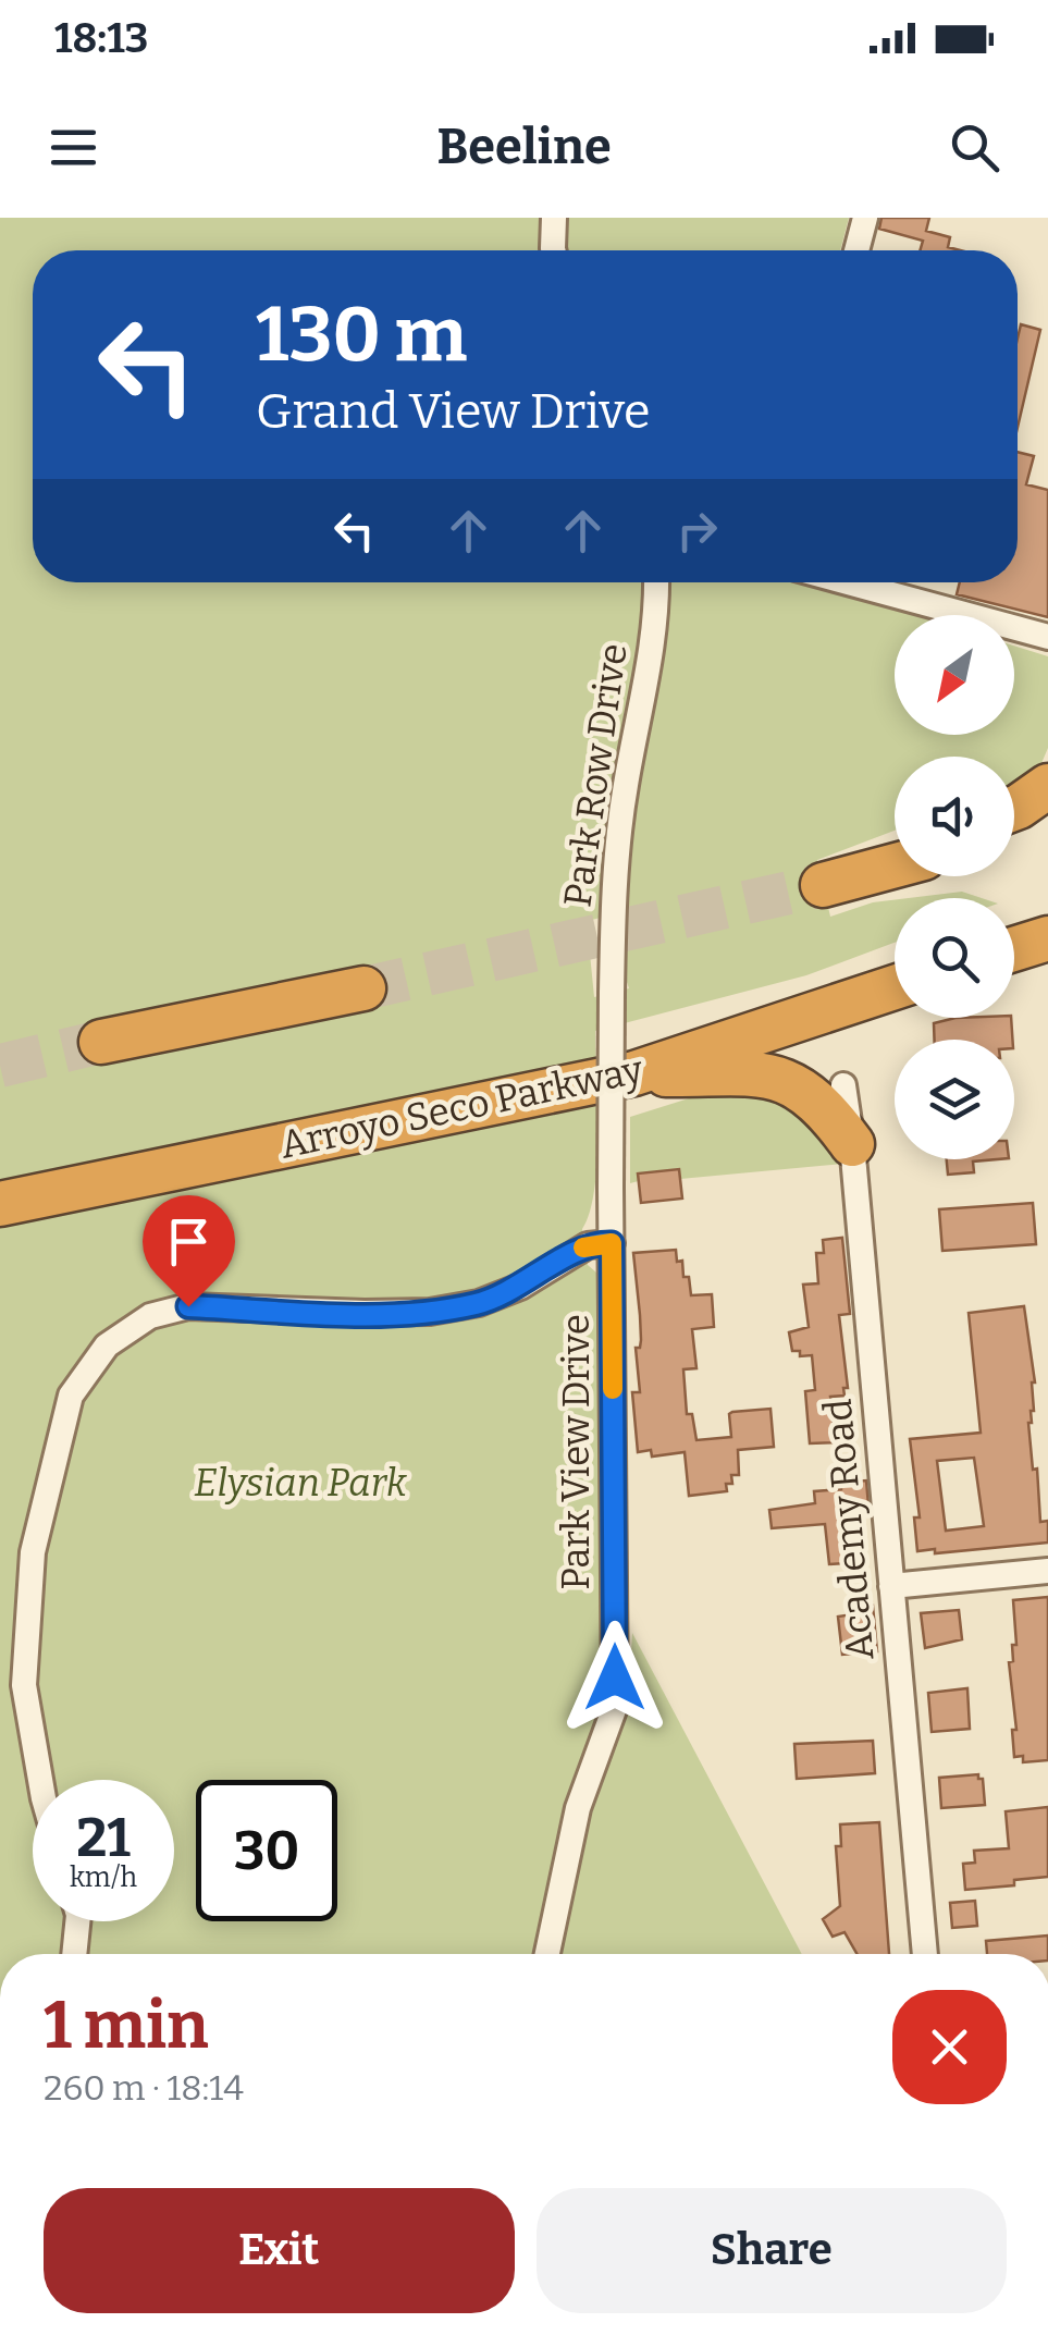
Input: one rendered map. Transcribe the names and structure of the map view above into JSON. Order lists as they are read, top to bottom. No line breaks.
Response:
{"streets":{"highway":["Arroyo Seco Parkway"],"street":["Park Row Drive","Park View Drive","Academy Road"]},"crossings":[["Park Row Drive","Park View Drive"]],"parks":["Elysian Park"],"north":"bottom left","page":{"status":"18:13","header":"Beeline","turn":["130 m","Grand View Drive"],"speed":"21 km/h","limit":"30","heading":["1 min","260 m · 18:14"],"buttons":["Exit","Share"]}}
